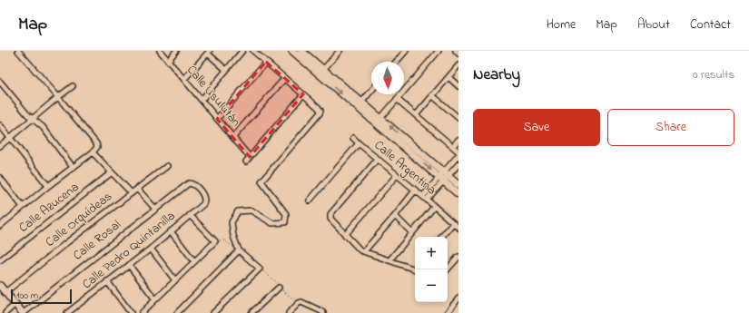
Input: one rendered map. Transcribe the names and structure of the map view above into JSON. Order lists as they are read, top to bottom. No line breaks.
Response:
{"streets":{"street":["Calle Usulután","Calle Argentina","Calle Azucena","Calle Orquídeas","Calle Rosal","Calle Pedro Quintanilla"]},"crossings":[["Calle Rosal","Calle Pedro Quintanilla"]],"scale_bar":"100 m","north":"bottom","page":{"header":"Map","nav":["Home","Map","About","Contact"],"heading":["Nearby","0 results"],"buttons":["Save","Share"],"map_buttons":["+","−"],"scale":"100 m"}}
